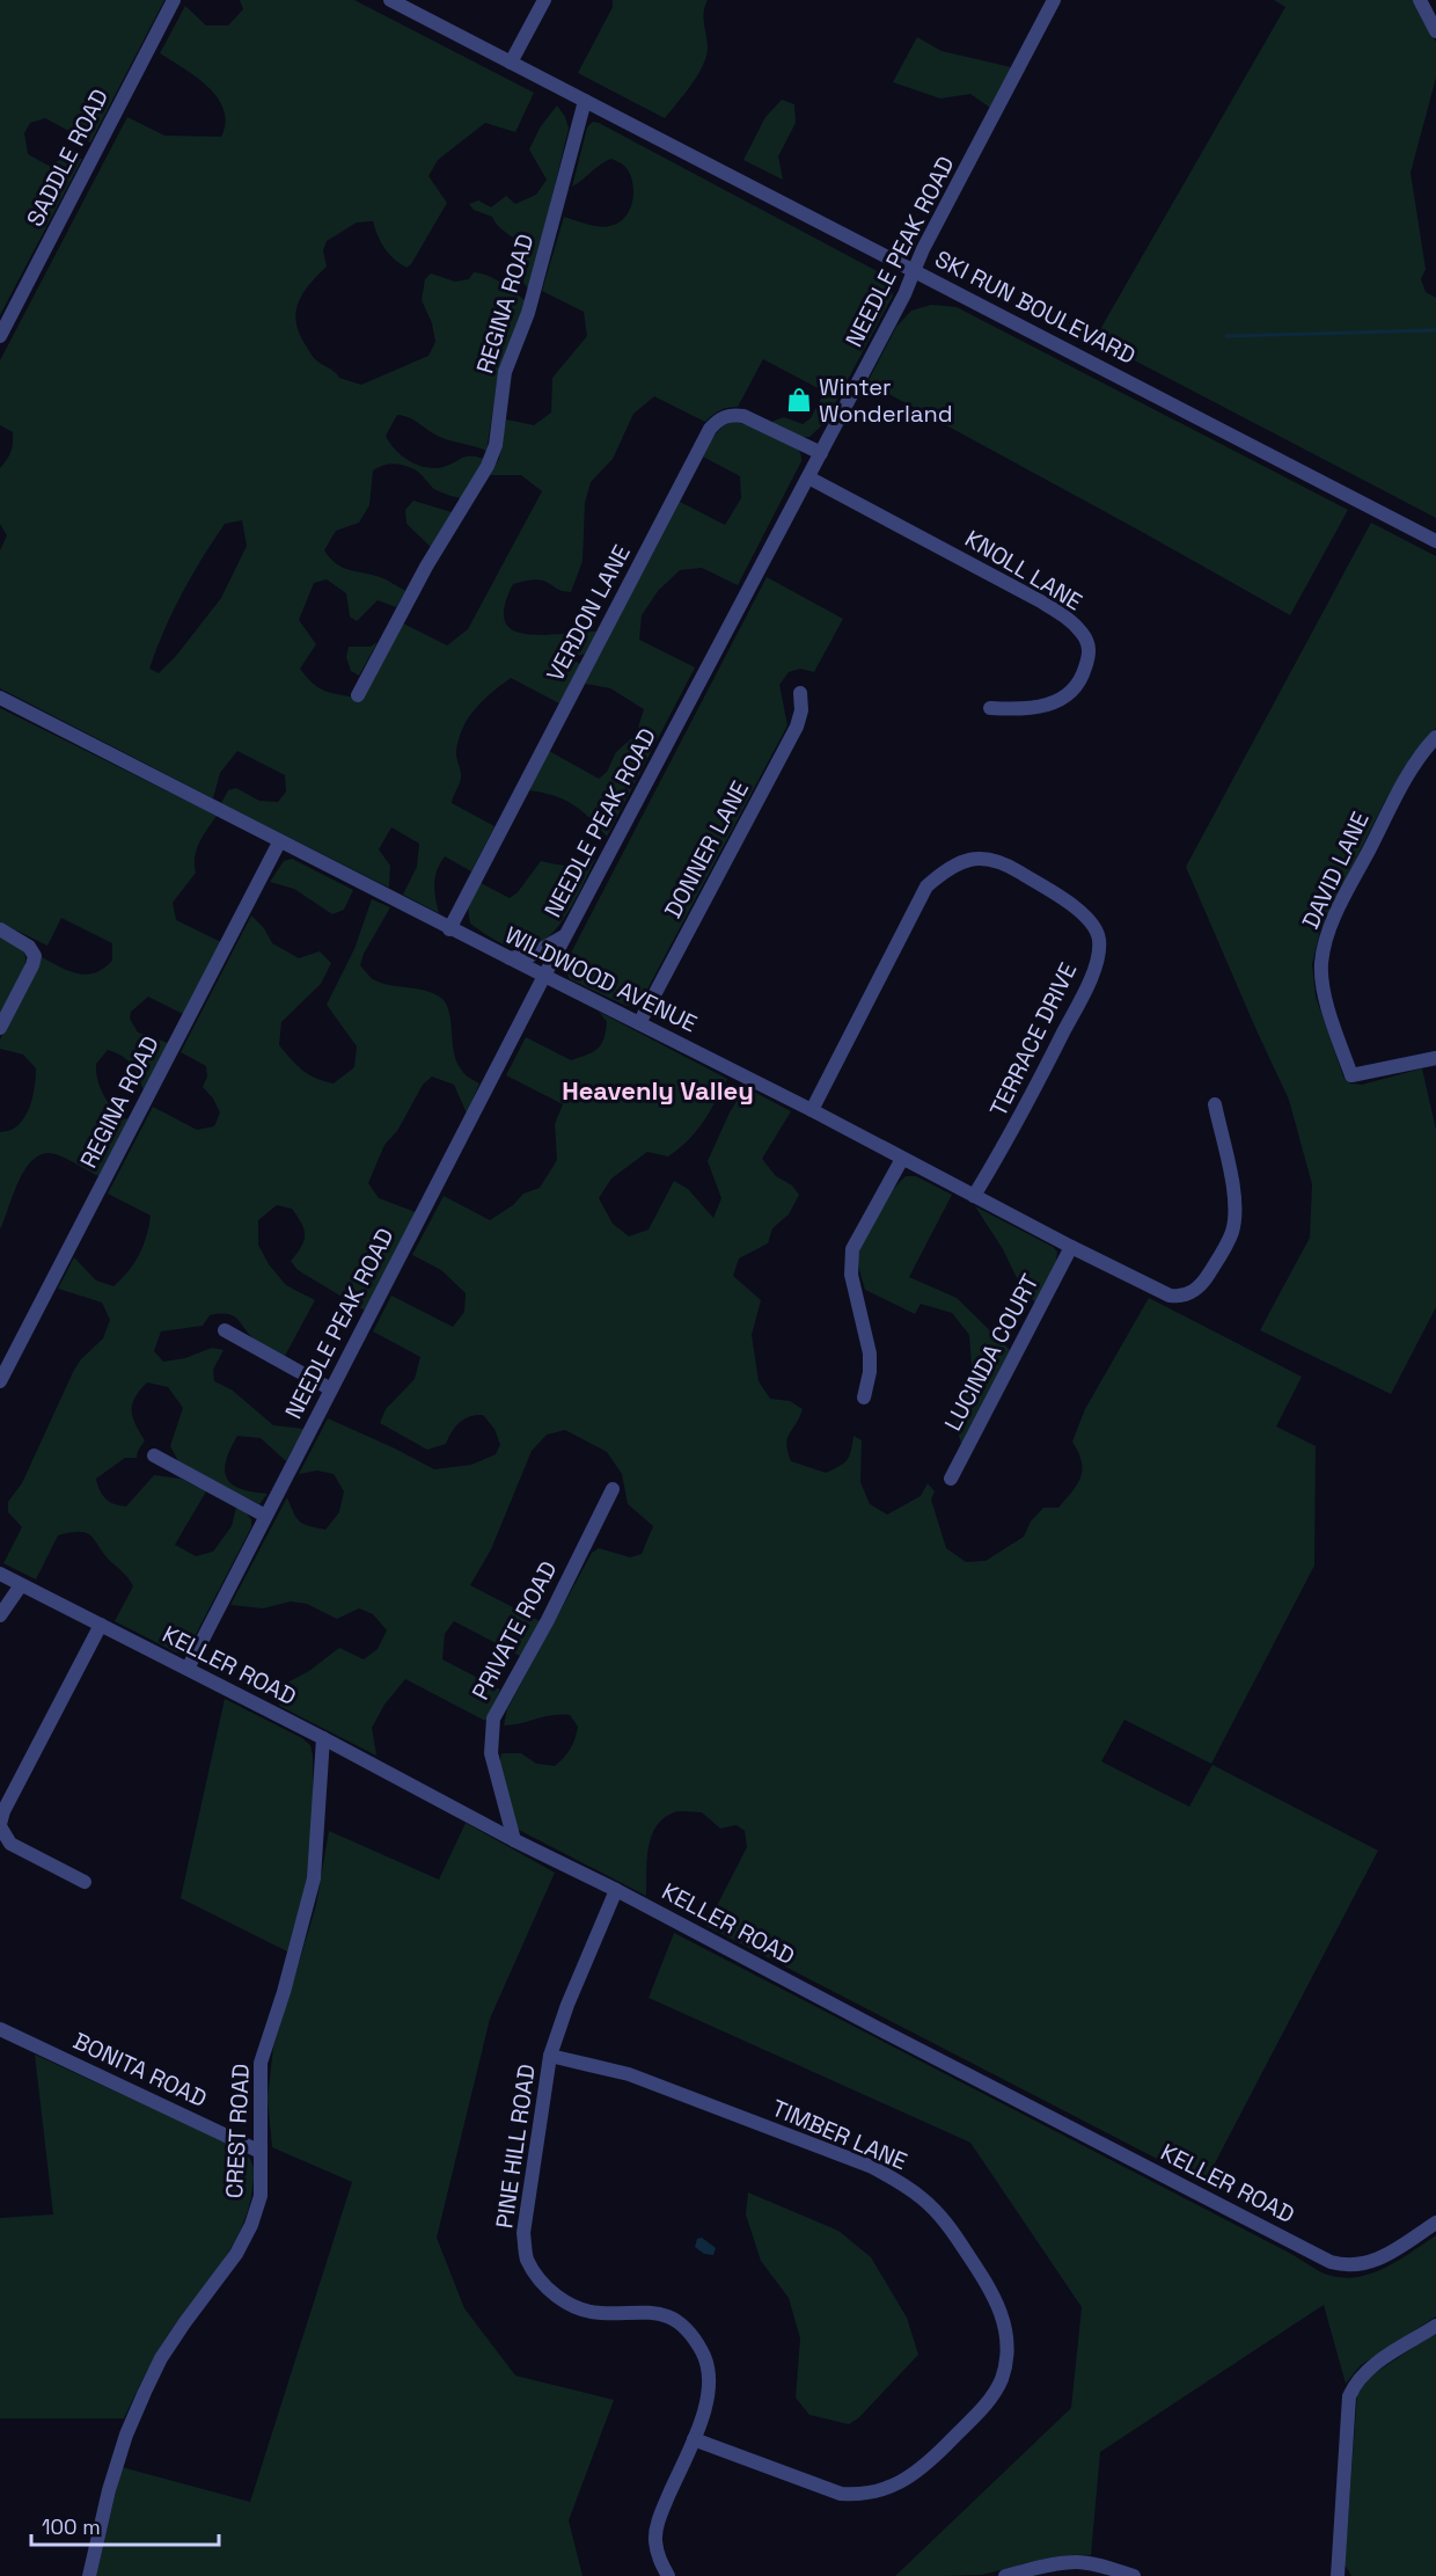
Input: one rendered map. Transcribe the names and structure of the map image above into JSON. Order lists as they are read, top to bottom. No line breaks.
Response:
{"streets":{"street":["SADDLE ROAD","NEEDLE PEAK ROAD","REGINA ROAD","SKI RUN BOULEVARD","KNOLL LANE","VERDON LANE","DONNER LANE","DAVID LANE","WILDWOOD AVENUE","TERRACE DRIVE","LUCINDA COURT","PRIVATE ROAD","KELLER ROAD","BONITA ROAD","CREST ROAD","TIMBER LANE","PINE HILL ROAD"]},"crossings":[["NEEDLE PEAK ROAD","SKI RUN BOULEVARD"],["NEEDLE PEAK ROAD","KNOLL LANE"],["NEEDLE PEAK ROAD","VERDON LANE"],["NEEDLE PEAK ROAD","WILDWOOD AVENUE"],["NEEDLE PEAK ROAD","KELLER ROAD"],["REGINA ROAD","SKI RUN BOULEVARD"],["REGINA ROAD","WILDWOOD AVENUE"],["VERDON LANE","WILDWOOD AVENUE"],["DONNER LANE","WILDWOOD AVENUE"],["WILDWOOD AVENUE","TERRACE DRIVE"],["WILDWOOD AVENUE","LUCINDA COURT"],["PRIVATE ROAD","KELLER ROAD"],["KELLER ROAD","CREST ROAD"],["KELLER ROAD","PINE HILL ROAD"],["BONITA ROAD","CREST ROAD"],["TIMBER LANE","PINE HILL ROAD"]],"districts":["Heavenly Valley"],"places":{"shop":["Winter Wonderland"]},"scale_bar":"100 m"}
